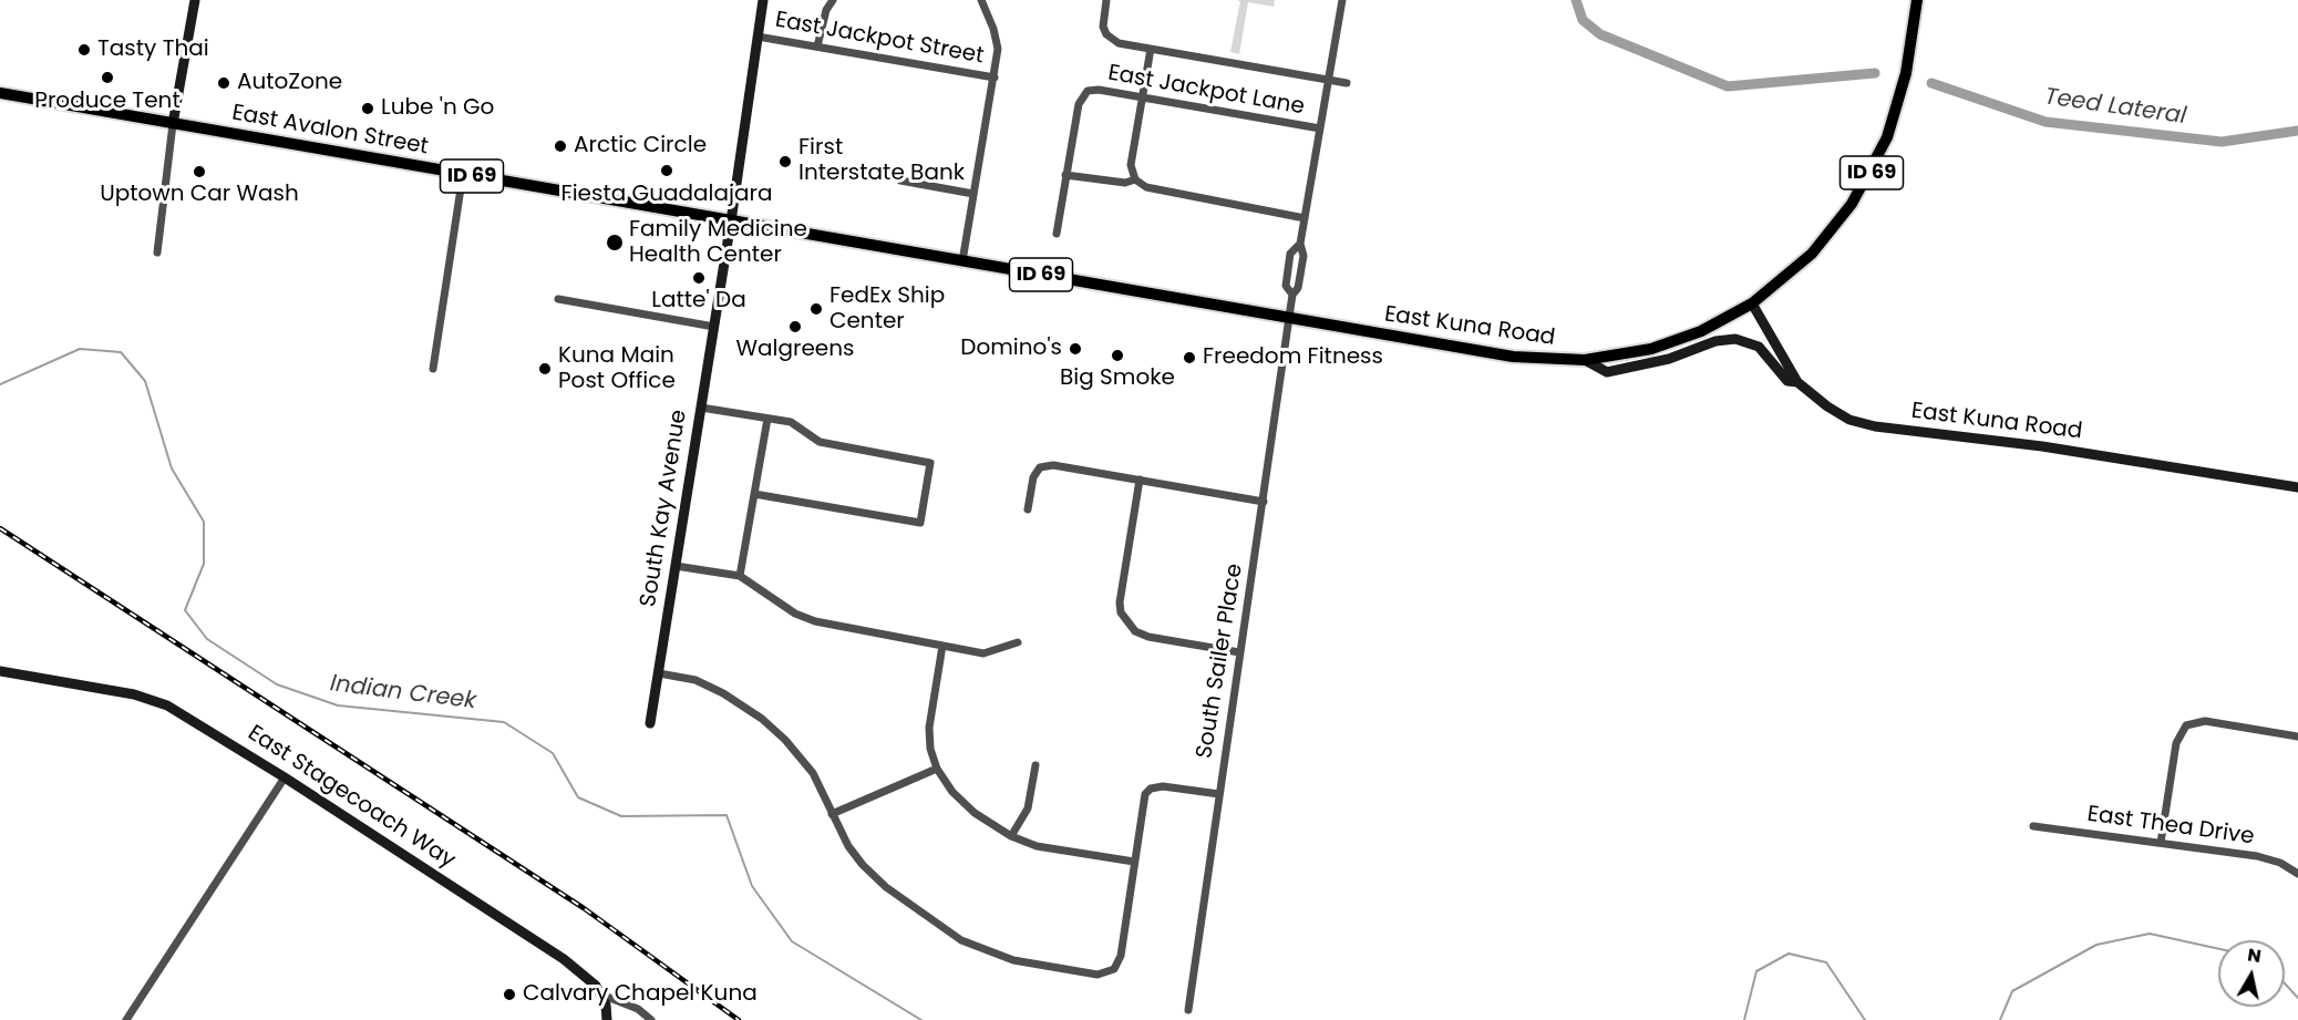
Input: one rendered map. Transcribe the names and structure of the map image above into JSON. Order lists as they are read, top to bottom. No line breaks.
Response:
{"streets":{"main road":["East Avalon Street","ID 69","East Kuna Road"],"street":["East Jackpot Street","East Jackpot Lane","South Kay Avenue","South Sailer Place","East Stagecoach Way","East Thea Drive"]},"crossings":[["East Jackpot Street","South Kay Avenue"],["East Avalon Street","East Kuna Road"],["East Avalon Street","South Kay Avenue"],["ID 69","East Kuna Road"],["East Kuna Road","South Kay Avenue"],["East Kuna Road","South Sailer Place"]],"water":["Teed Lateral","Indian Creek"],"places":["Tasty Thai","Produce Tent","AutoZone","Lube 'n Go","Arctic Circle","First Interstate Bank","Fiesta Guadalajara","Uptown Car Wash","Family Medicine Health Center","Latte' Da","FedEx Ship Center","Walgreens","Domino's","Big Smoke","Freedom Fitness","Kuna Main Post Office","Calvary Chapel Kuna"],"north":"top"}
